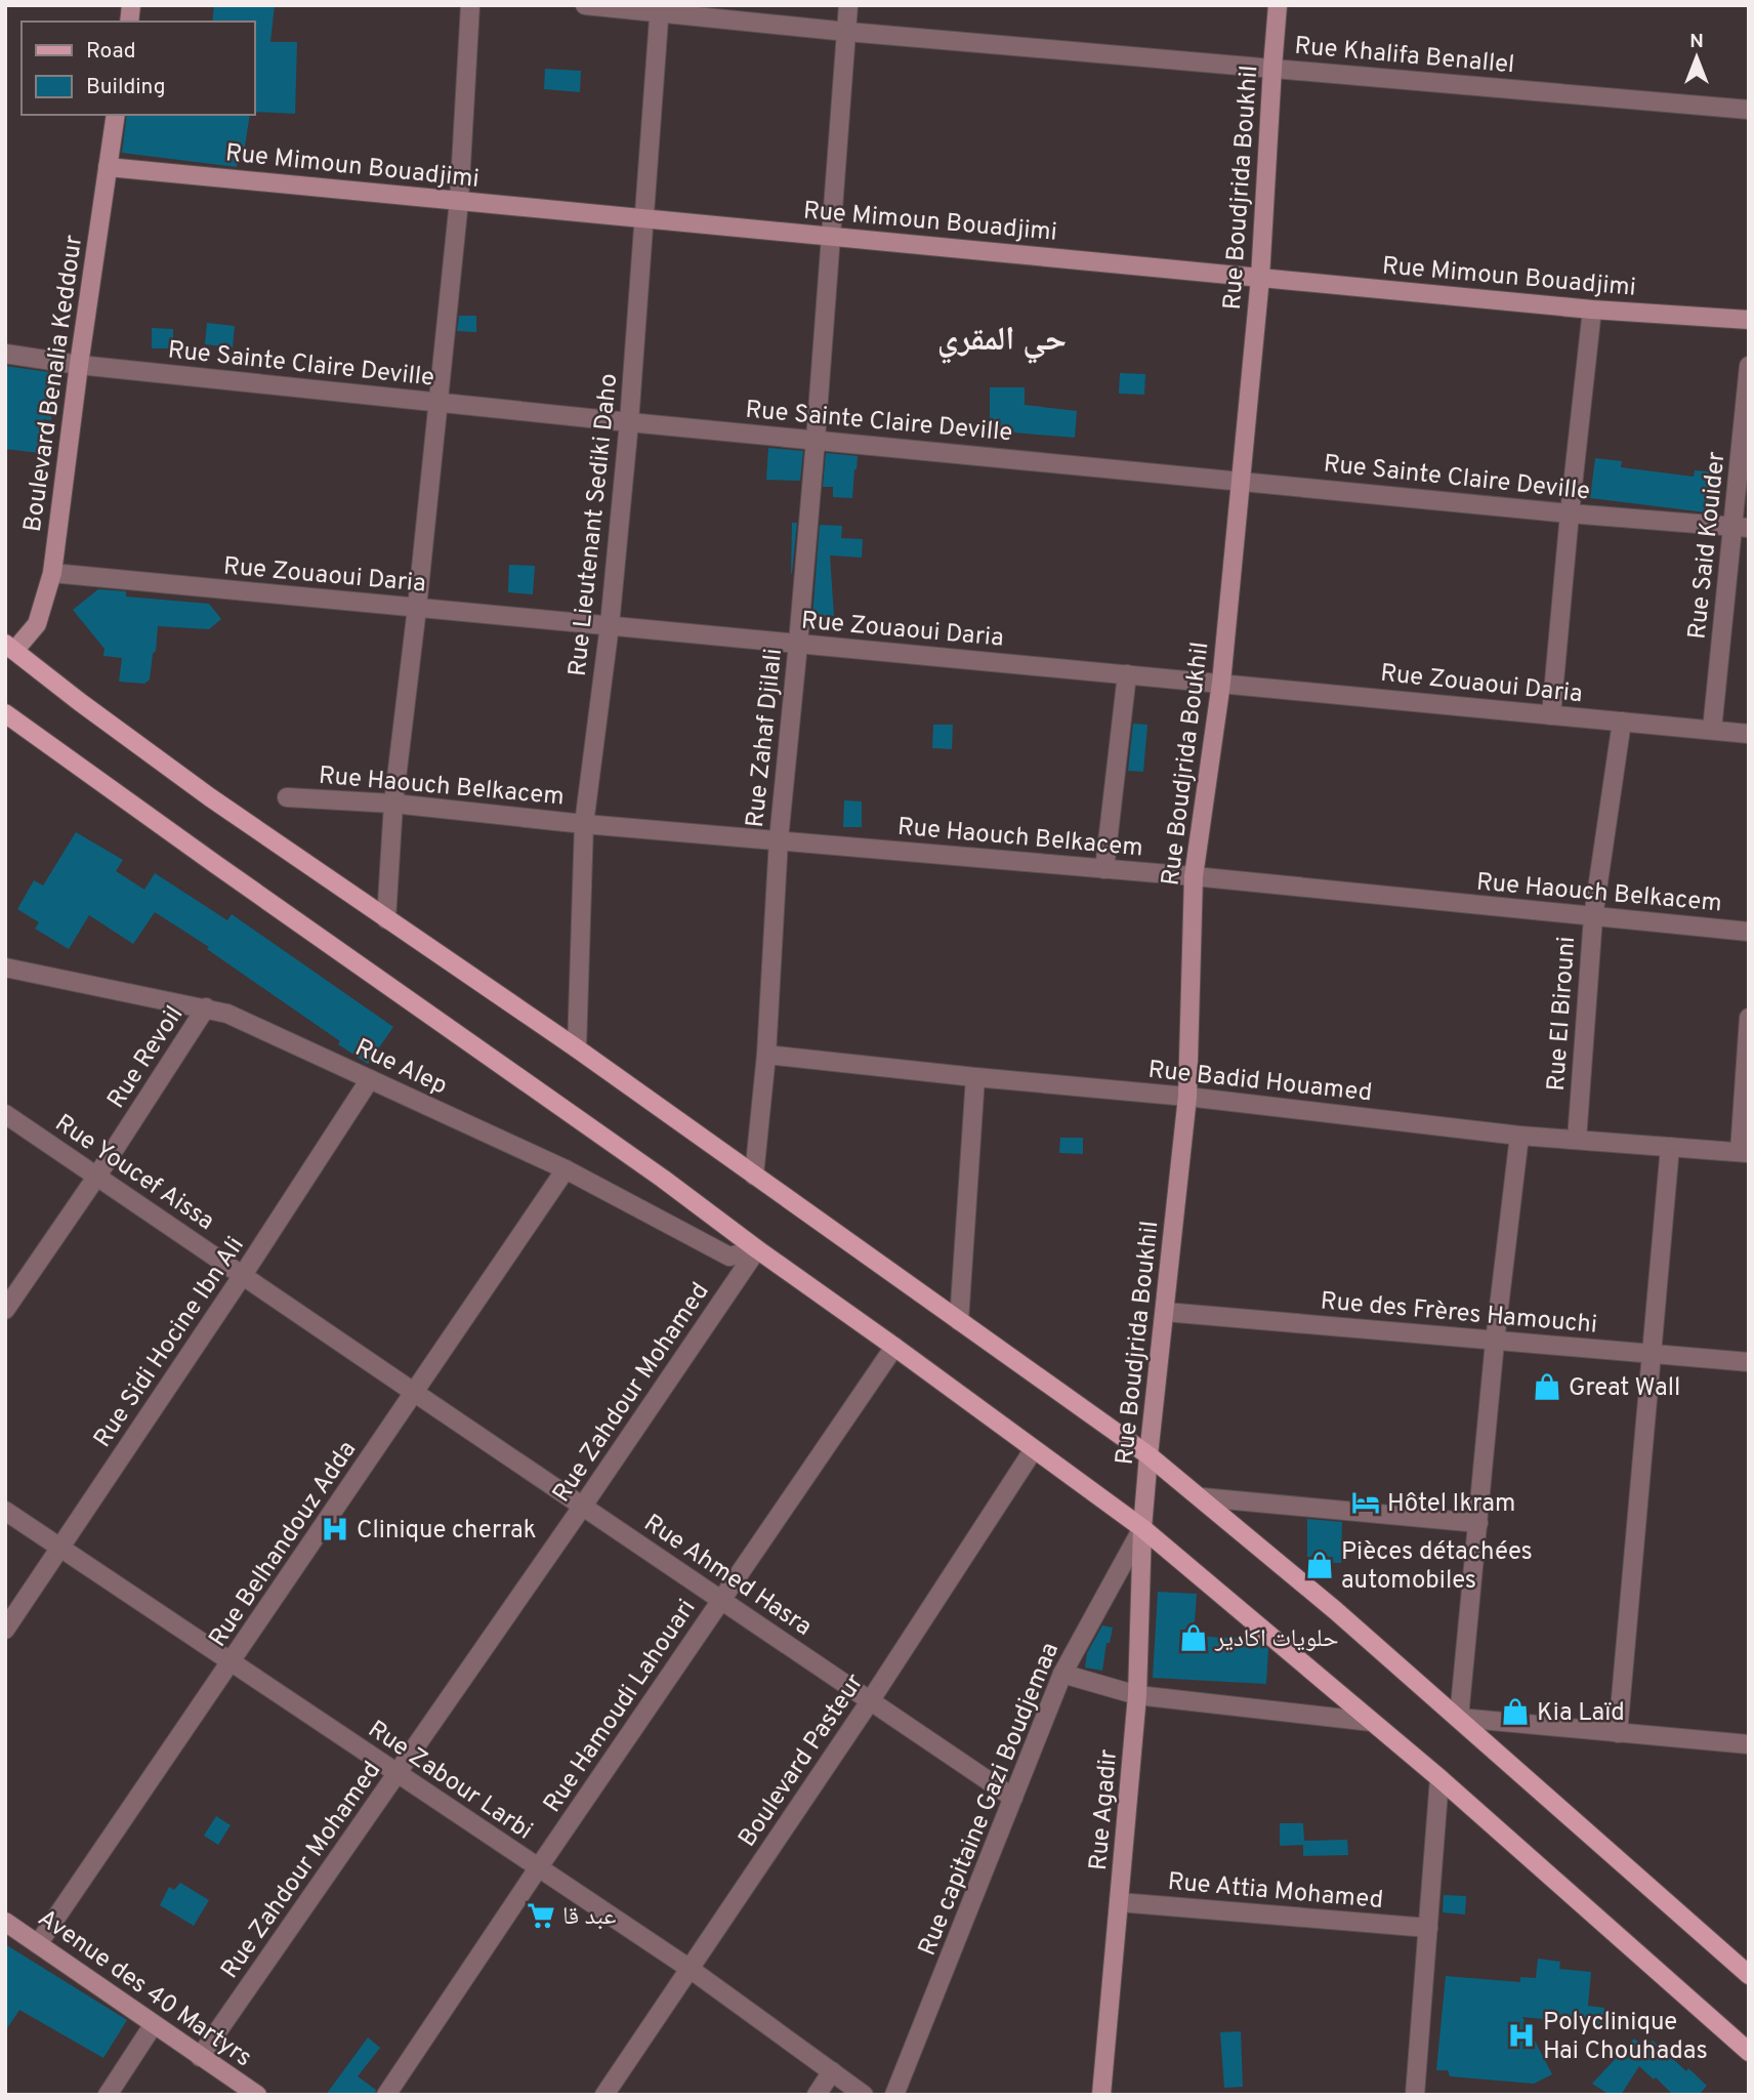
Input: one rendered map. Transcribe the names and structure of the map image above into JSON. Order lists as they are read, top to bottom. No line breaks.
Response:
{"streets":{"street":["Rue Khalifa Benallel","Rue Mimoun Bouadjimi","Rue Boudjrida Boukhil","Rue Sainte Claire Deville","Boulevard Benalia Keddour","Rue Lieutenant Sediki Daho","Rue Said Kouider","Rue Zouaoui Daria","Rue Zahaf Djilali","Rue Haouch Belkacem","Rue El Birouni","Rue Revoil","Rue Alep","Rue Badid Houamed","Rue Youcef Aissa","Rue des Frères Hamouchi","Rue Sidi Hocine Ibn Ali","Rue Zahdour Mohamed","Rue Belhandouz Adda","Rue Ahmed Hasra","Rue Hamoudi Lahouari","Boulevard Pasteur","Rue Zabour Larbi","Rue capitaine Gazi Boudjemaa","Rue Agadir","Rue Attia Mohamed","Avenue des 40 Martyrs"]},"crossings":[["Rue Khalifa Benallel","Rue Boudjrida Boukhil"],["Rue Khalifa Benallel","Rue Lieutenant Sediki Daho"],["Rue Khalifa Benallel","Rue Zahaf Djilali"],["Rue Mimoun Bouadjimi","Rue Boudjrida Boukhil"],["Rue Mimoun Bouadjimi","Boulevard Benalia Keddour"],["Rue Mimoun Bouadjimi","Rue Lieutenant Sediki Daho"],["Rue Mimoun Bouadjimi","Rue Zahaf Djilali"],["Rue Boudjrida Boukhil","Rue Sainte Claire Deville"],["Rue Boudjrida Boukhil","Rue Zouaoui Daria"],["Rue Boudjrida Boukhil","Rue Haouch Belkacem"],["Rue Boudjrida Boukhil","Rue Badid Houamed"],["Rue Boudjrida Boukhil","Rue des Frères Hamouchi"],["Rue Boudjrida Boukhil","Rue capitaine Gazi Boudjemaa"],["Rue Boudjrida Boukhil","Rue Agadir"],["Rue Sainte Claire Deville","Boulevard Benalia Keddour"],["Rue Sainte Claire Deville","Rue Lieutenant Sediki Daho"],["Rue Sainte Claire Deville","Rue Said Kouider"],["Rue Sainte Claire Deville","Rue Zahaf Djilali"],["Boulevard Benalia Keddour","Rue Zouaoui Daria"],["Rue Lieutenant Sediki Daho","Rue Zouaoui Daria"],["Rue Lieutenant Sediki Daho","Rue Haouch Belkacem"],["Rue Said Kouider","Rue Zouaoui Daria"],["Rue Zouaoui Daria","Rue Zahaf Djilali"],["Rue Zouaoui Daria","Rue El Birouni"],["Rue Zahaf Djilali","Rue Haouch Belkacem"],["Rue Zahaf Djilali","Rue Badid Houamed"],["Rue Haouch Belkacem","Rue El Birouni"],["Rue El Birouni","Rue Badid Houamed"],["Rue Revoil","Rue Alep"],["Rue Revoil","Rue Youcef Aissa"],["Rue Alep","Rue Sidi Hocine Ibn Ali"],["Rue Alep","Rue Zahdour Mohamed"],["Rue Alep","Rue Belhandouz Adda"],["Rue Youcef Aissa","Rue Sidi Hocine Ibn Ali"],["Rue Youcef Aissa","Rue Belhandouz Adda"],["Rue Youcef Aissa","Rue Ahmed Hasra"],["Rue Sidi Hocine Ibn Ali","Rue Zabour Larbi"],["Rue Zahdour Mohamed","Rue Ahmed Hasra"],["Rue Zahdour Mohamed","Rue Zabour Larbi"],["Rue Zahdour Mohamed","Avenue des 40 Martyrs"],["Rue Belhandouz Adda","Rue Ahmed Hasra"],["Rue Belhandouz Adda","Rue Zabour Larbi"],["Rue Belhandouz Adda","Avenue des 40 Martyrs"],["Rue Ahmed Hasra","Rue Hamoudi Lahouari"],["Rue Ahmed Hasra","Boulevard Pasteur"],["Rue Ahmed Hasra","Rue capitaine Gazi Boudjemaa"],["Rue Hamoudi Lahouari","Rue Zabour Larbi"],["Boulevard Pasteur","Rue Zabour Larbi"],["Rue capitaine Gazi Boudjemaa","Rue Agadir"],["Rue Agadir","Rue Attia Mohamed"]],"districts":["حي المقري"],"places":{"shop":["Great Wall","Pièces détachées automobiles","حلويات اكادير","Kia Laïd"],"hotel":["Hôtel Ikram"],"hospital":["Clinique cherrak","Polyclinique Hai Chouhadas"],"supermarket":["عبد قا"]},"legend":["Road","Building"],"north":"top"}
